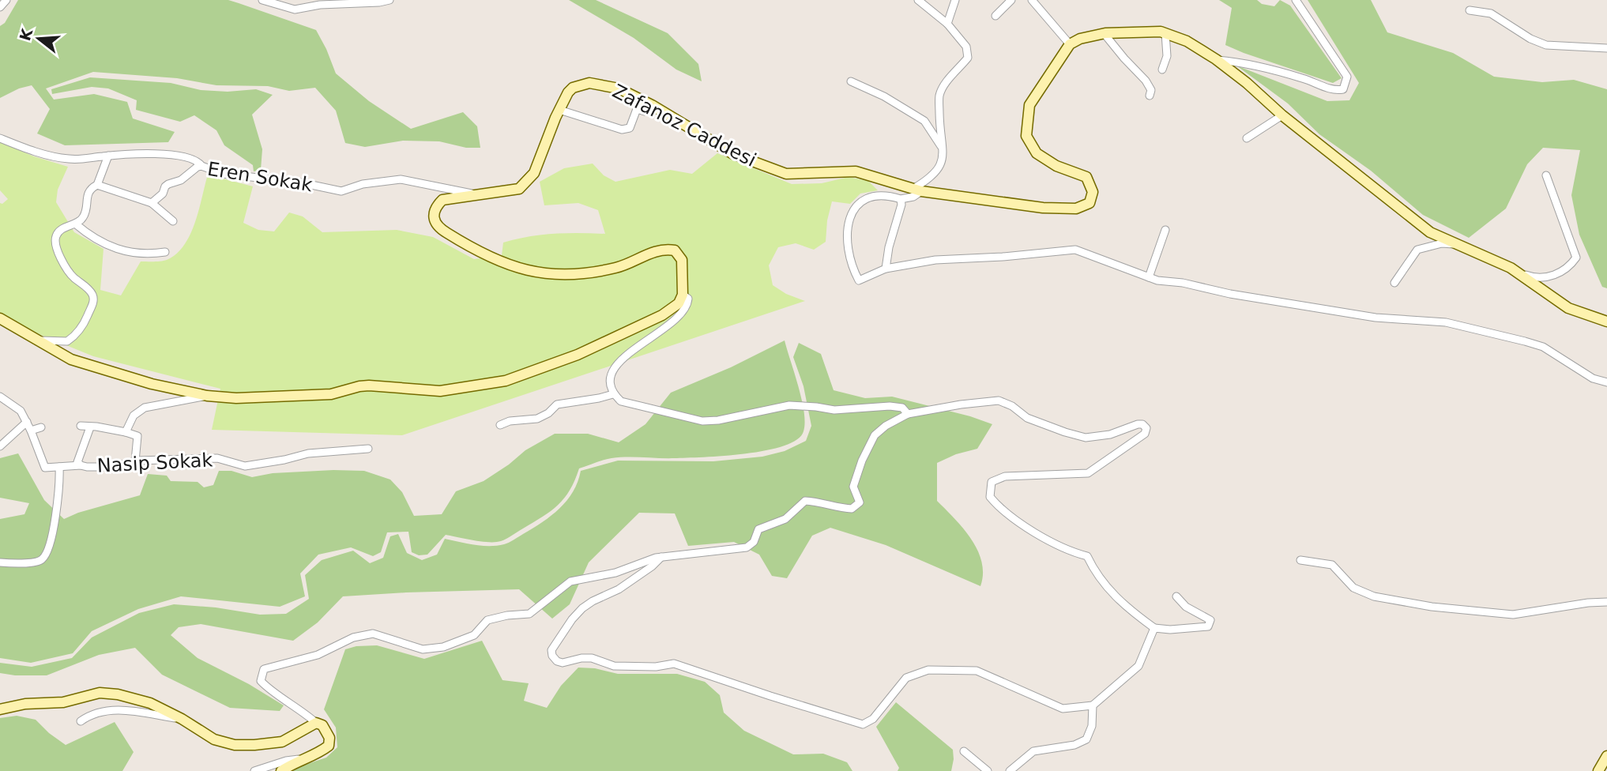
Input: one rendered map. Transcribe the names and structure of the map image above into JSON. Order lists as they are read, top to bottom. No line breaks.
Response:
{"streets":{"street":["Zafanoz Caddesi","Eren Sokak","Nasip Sokak"]},"crossings":[["Zafanoz Caddesi","Eren Sokak"]],"north":"left"}
